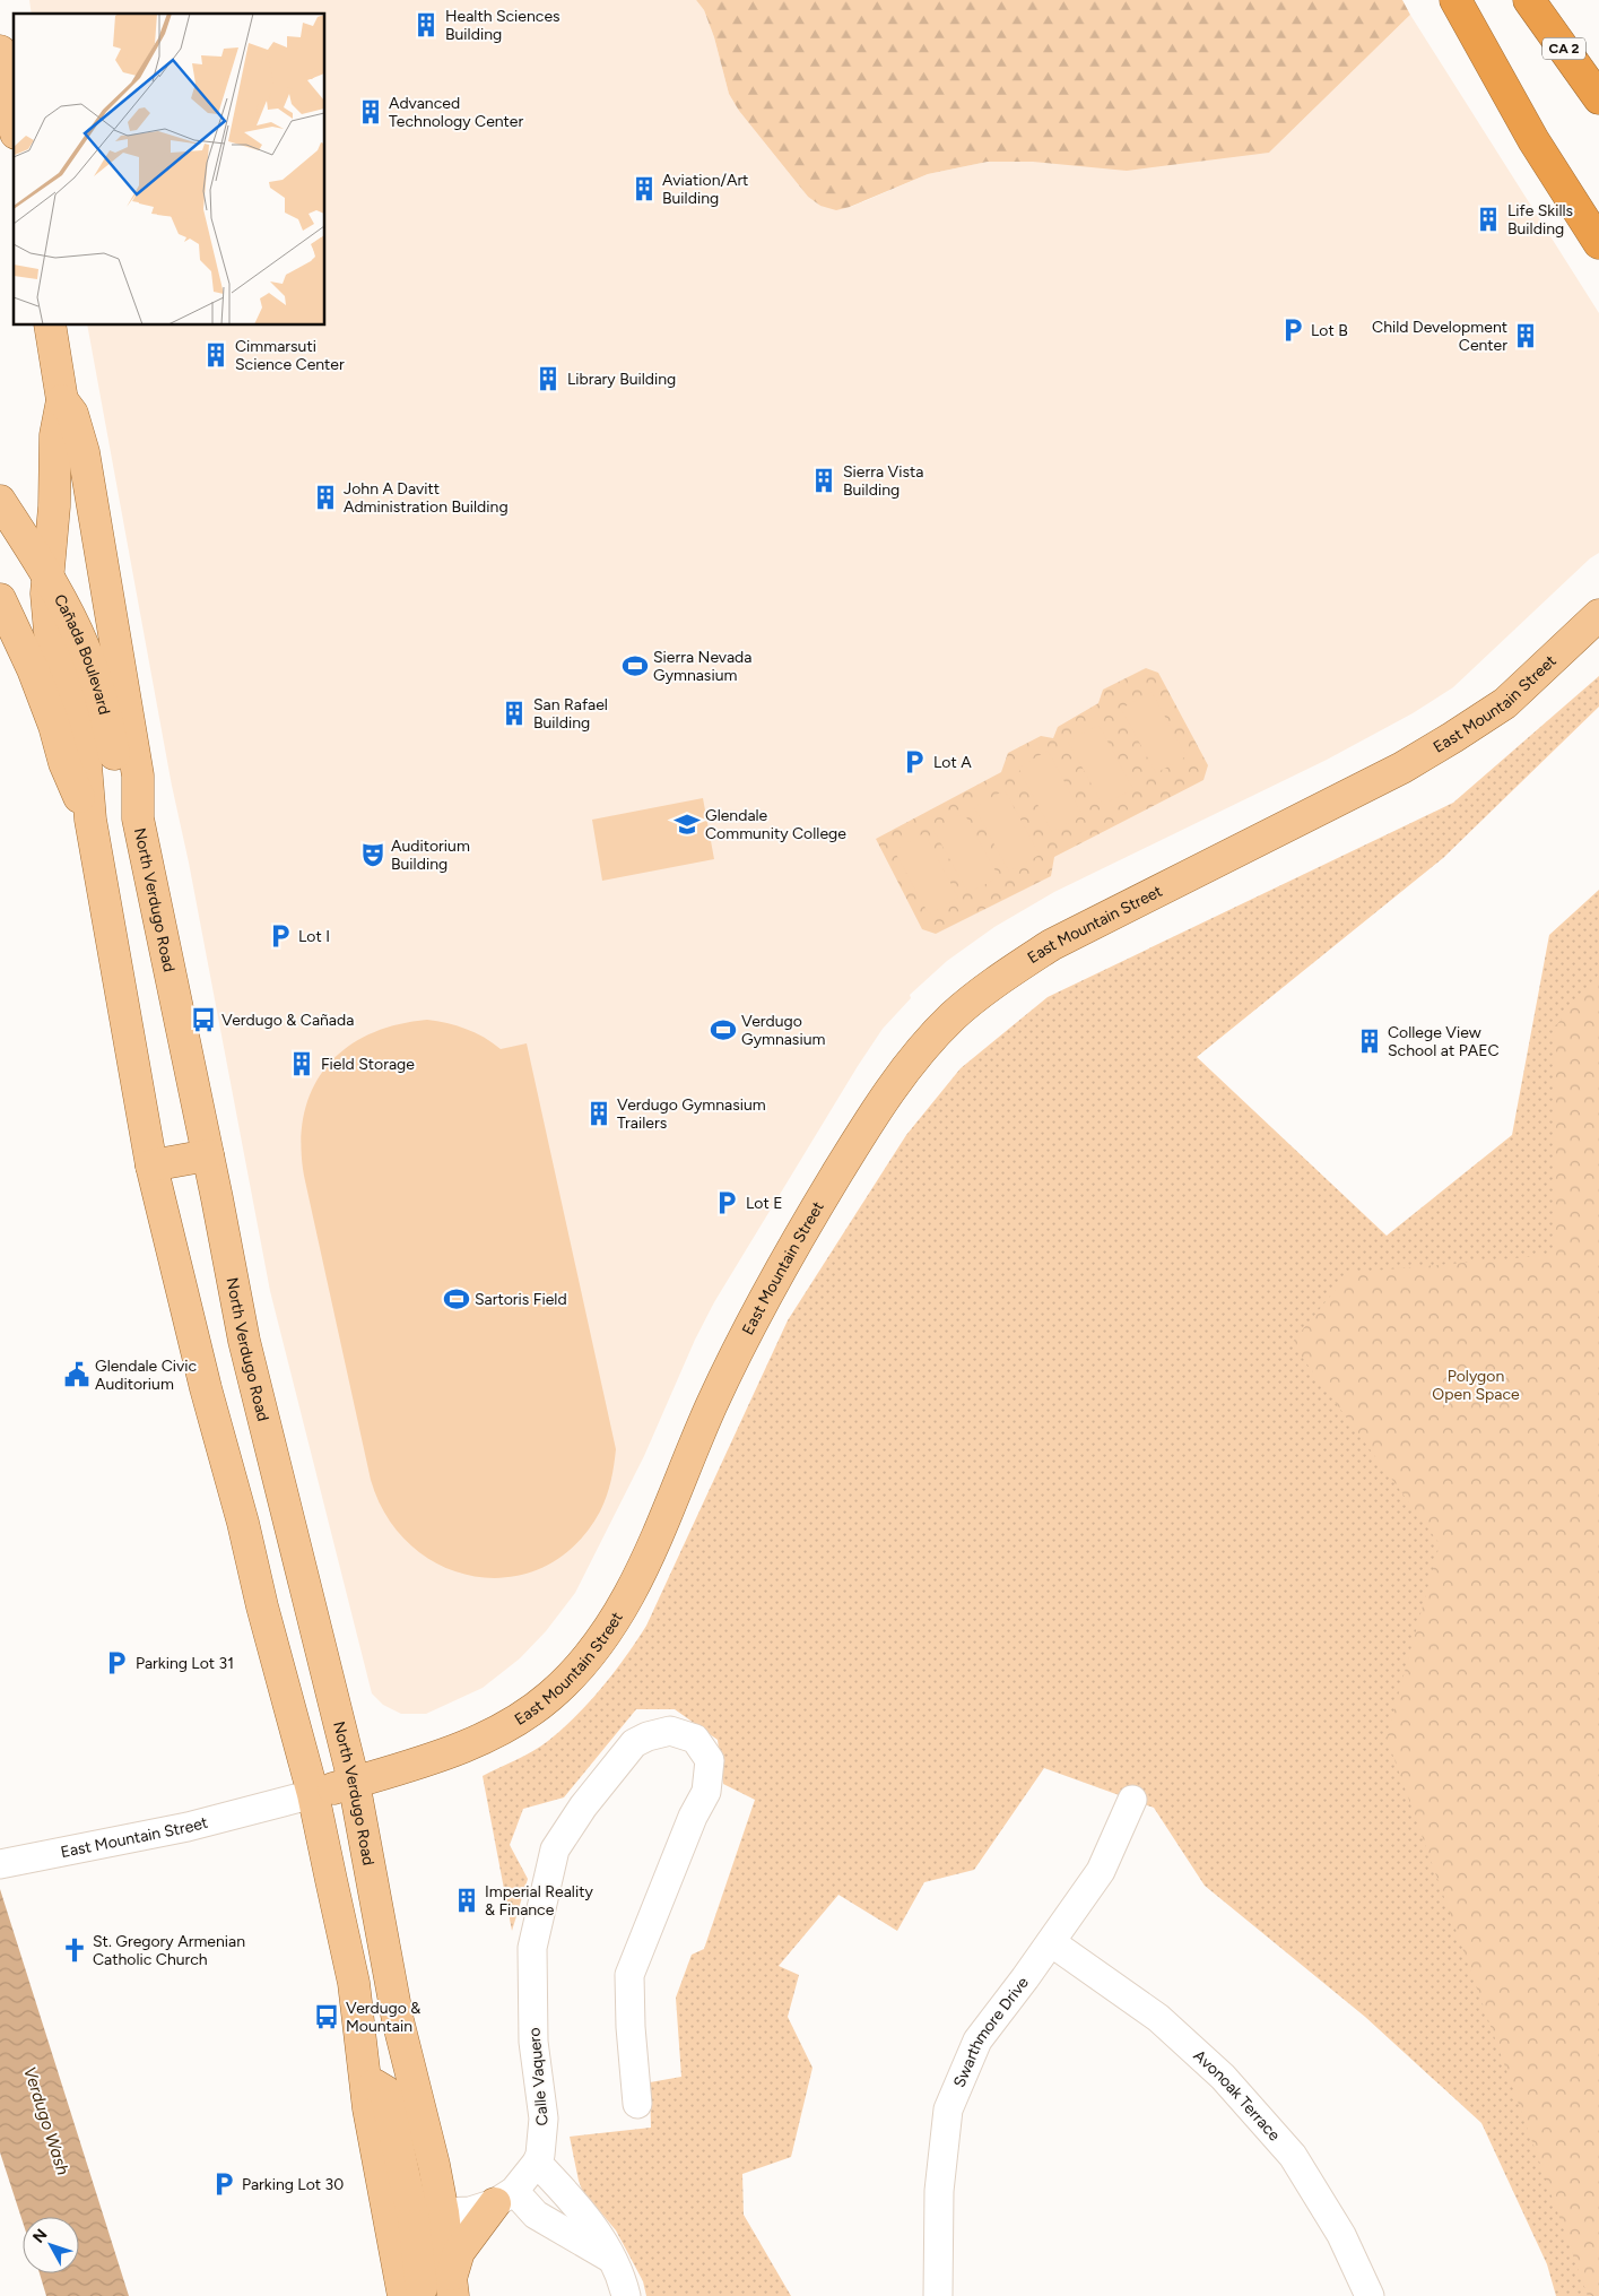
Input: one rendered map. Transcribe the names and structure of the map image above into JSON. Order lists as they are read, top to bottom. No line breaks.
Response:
{"streets":{"highway":["CA 2"],"main road":["Cañada Boulevard","East Mountain Street","North Verdugo Road"],"street":["Swarthmore Drive","Calle Vaquero","Avonoak Terrace"]},"crossings":[["Cañada Boulevard","North Verdugo Road"],["East Mountain Street","North Verdugo Road"],["Swarthmore Drive","Avonoak Terrace"]],"water":["Verdugo Wash"],"parks":["Polygon Open Space"],"places":{"building":["Health Sciences Building","Advanced Technology Center","Aviation/Art Building","Life Skills Building","Child Development Center","Cimmarsuti Science Center","Library Building","Sierra Vista Building","John A Davitt Administration Building","San Rafael Building","College View School at PAEC","Field Storage","Verdugo Gymnasium Trailers","Imperial Reality & Finance"],"parking":["Lot B","Lot A","Lot I","Lot E","Parking Lot 31","Parking Lot 30"],"sports":["Sierra Nevada Gymnasium","Verdugo Gymnasium","Sartoris Field"],"school or university":["Glendale Community College"],"theatre":["Auditorium Building"],"bus stop":["Verdugo & Cañada","Verdugo & Mountain"],"public building":["Glendale Civic Auditorium"],"church":["St. Gregory Armenian Catholic Church"]},"north":"top left"}
